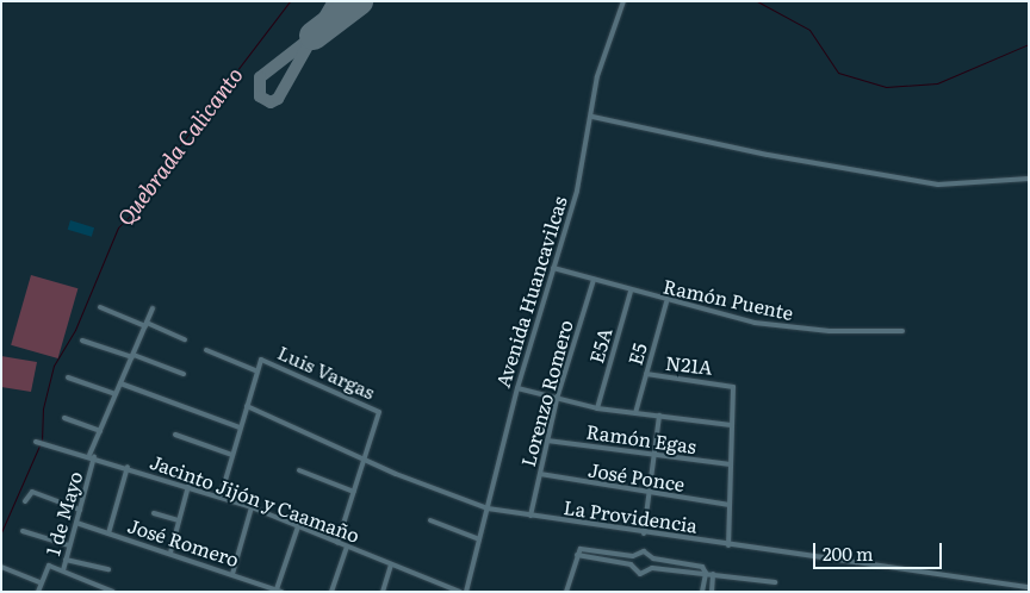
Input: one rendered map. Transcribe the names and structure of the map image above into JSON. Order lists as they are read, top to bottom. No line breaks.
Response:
{"streets":{"street":["Avenida Huancavilcas","Ramón Puente","E5A","E5","N21A","Luis Vargas","Lorenzo Romero","Ramón Egas","José Ponce","Jacinto Jijón y Caamaño","1 de Mayo","La Providencia","José Romero"]},"crossings":[["Avenida Huancavilcas","Ramón Puente"],["Avenida Huancavilcas","La Providencia"],["Ramón Puente","E5A"],["Ramón Puente","E5"],["Ramón Puente","Lorenzo Romero"],["E5","N21A"],["Luis Vargas","La Providencia"],["Lorenzo Romero","Ramón Egas"],["Lorenzo Romero","José Ponce"],["Lorenzo Romero","La Providencia"],["Jacinto Jijón y Caamaño","1 de Mayo"],["1 de Mayo","José Romero"]],"water":["Quebrada Calicanto"],"scale_bar":"200 m"}
